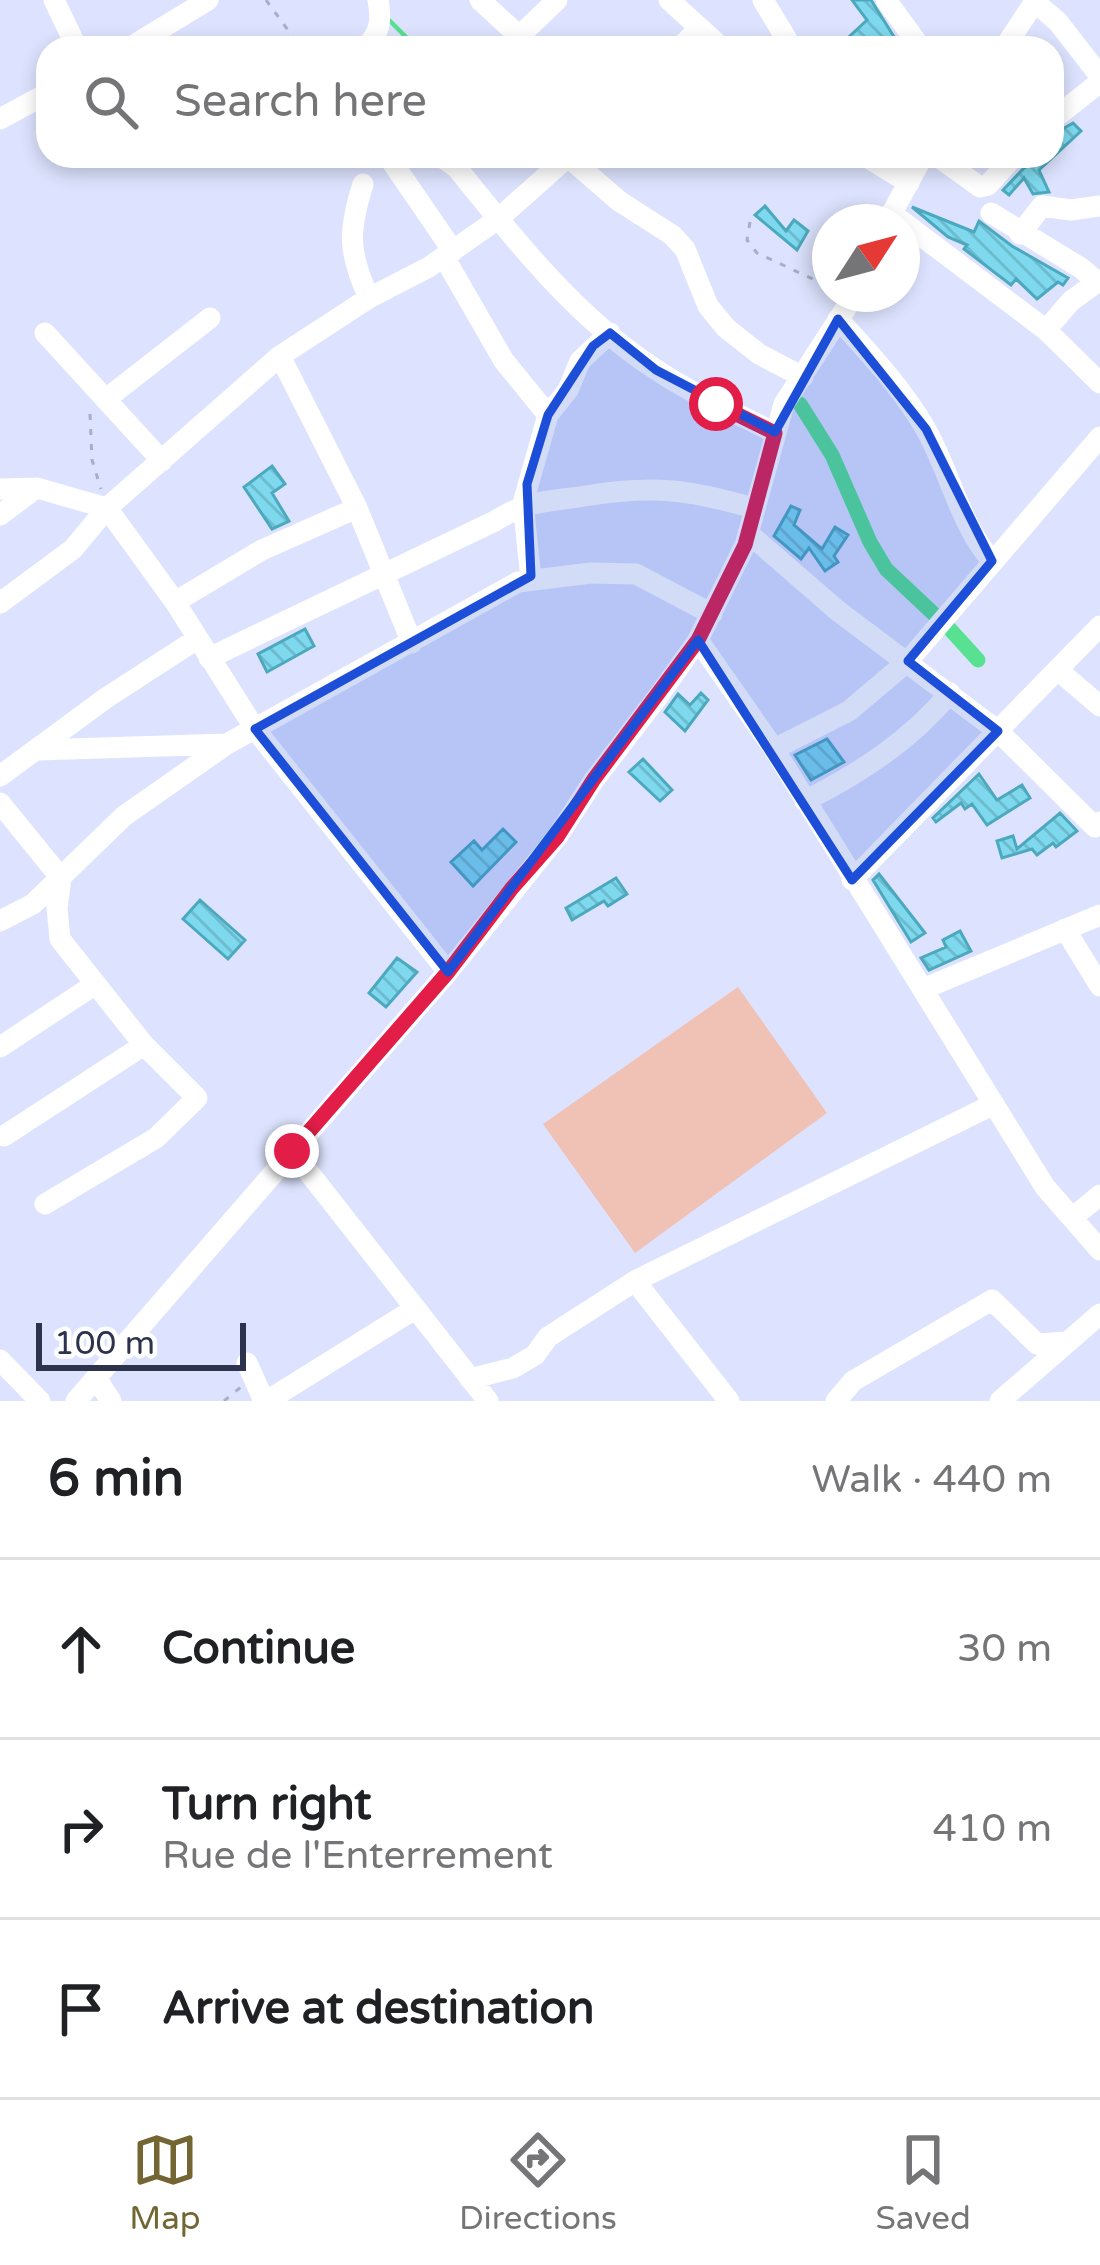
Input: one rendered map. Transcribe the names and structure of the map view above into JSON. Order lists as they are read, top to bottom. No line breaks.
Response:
{"scale_bar":"100 m","north":"top right","page":{"search":"Search here","scale":"100 m","heading":["6 min","Walk · 440 m"],"list":[["Continue","30 m"],["Turn right","Rue de l'Enterrement","410 m"],"Arrive at destination"],"nav":["Map","Directions","Saved"]}}
